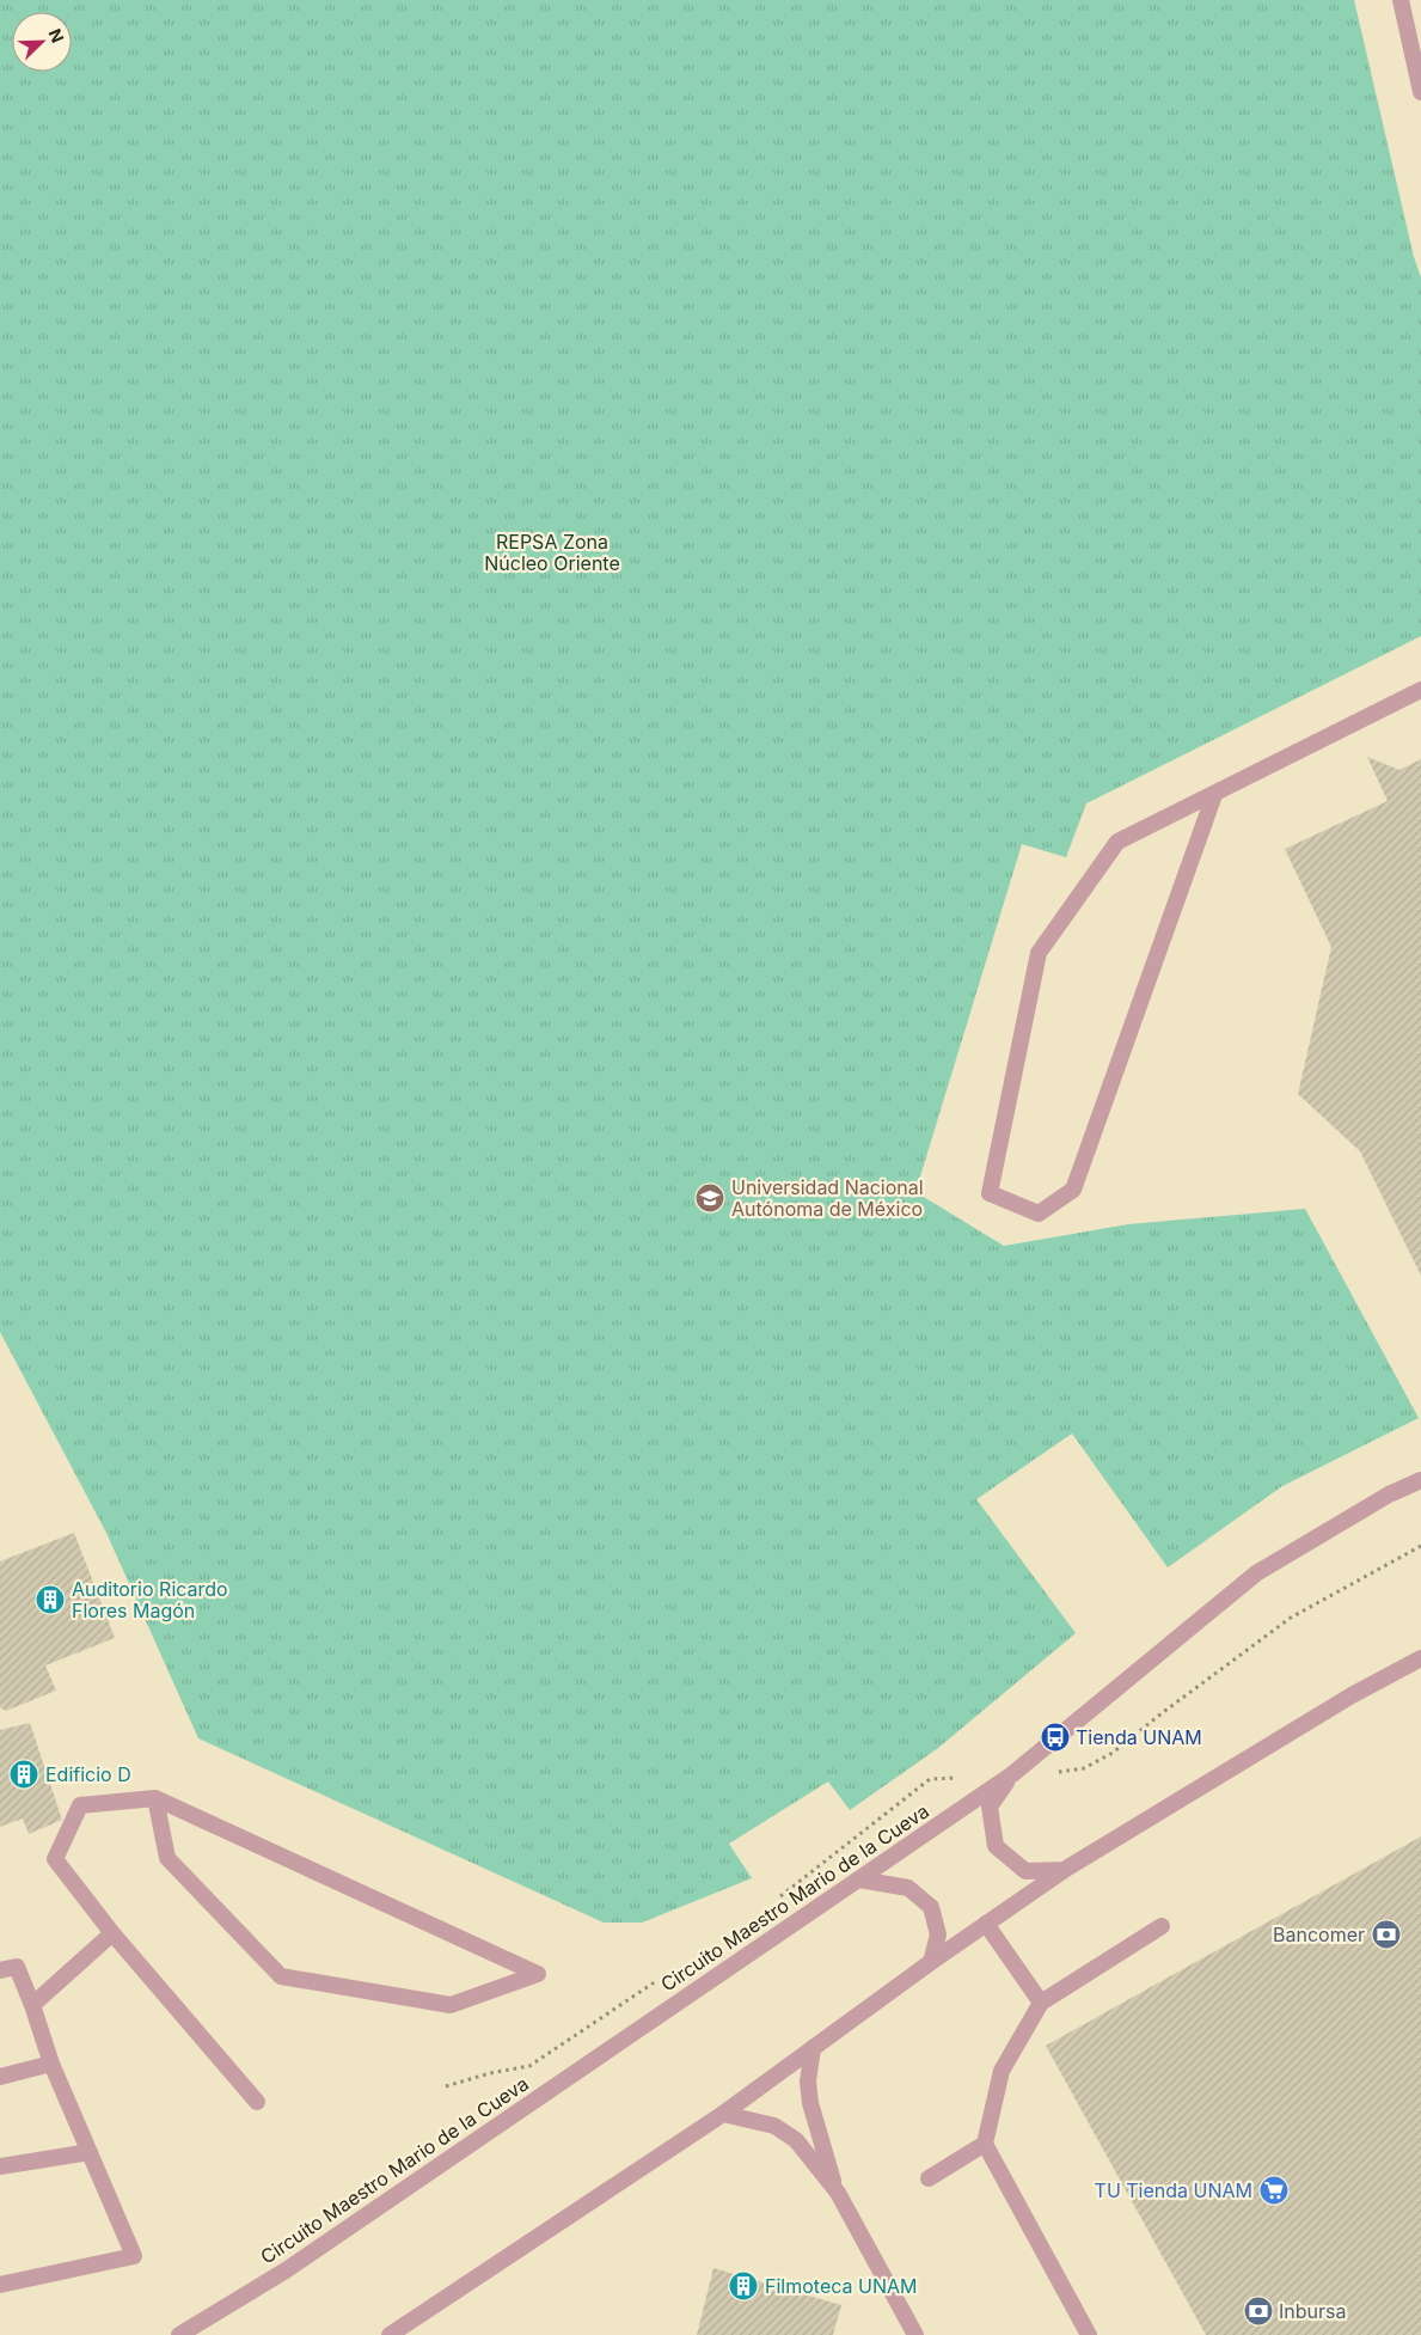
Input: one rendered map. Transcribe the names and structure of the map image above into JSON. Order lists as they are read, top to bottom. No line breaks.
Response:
{"streets":{"street":["Circuito Maestro Mario de la Cueva"]},"parks":["REPSA Zona Núcleo Oriente"],"places":{"school or university":["Universidad Nacional Autónoma de México"],"building":["Auditorio Ricardo Flores Magón","Edificio D","Filmoteca UNAM"],"bus stop":["Tienda UNAM"],"bank":["Bancomer","Inbursa"],"supermarket":["TU Tienda UNAM"]},"north":"top right"}
